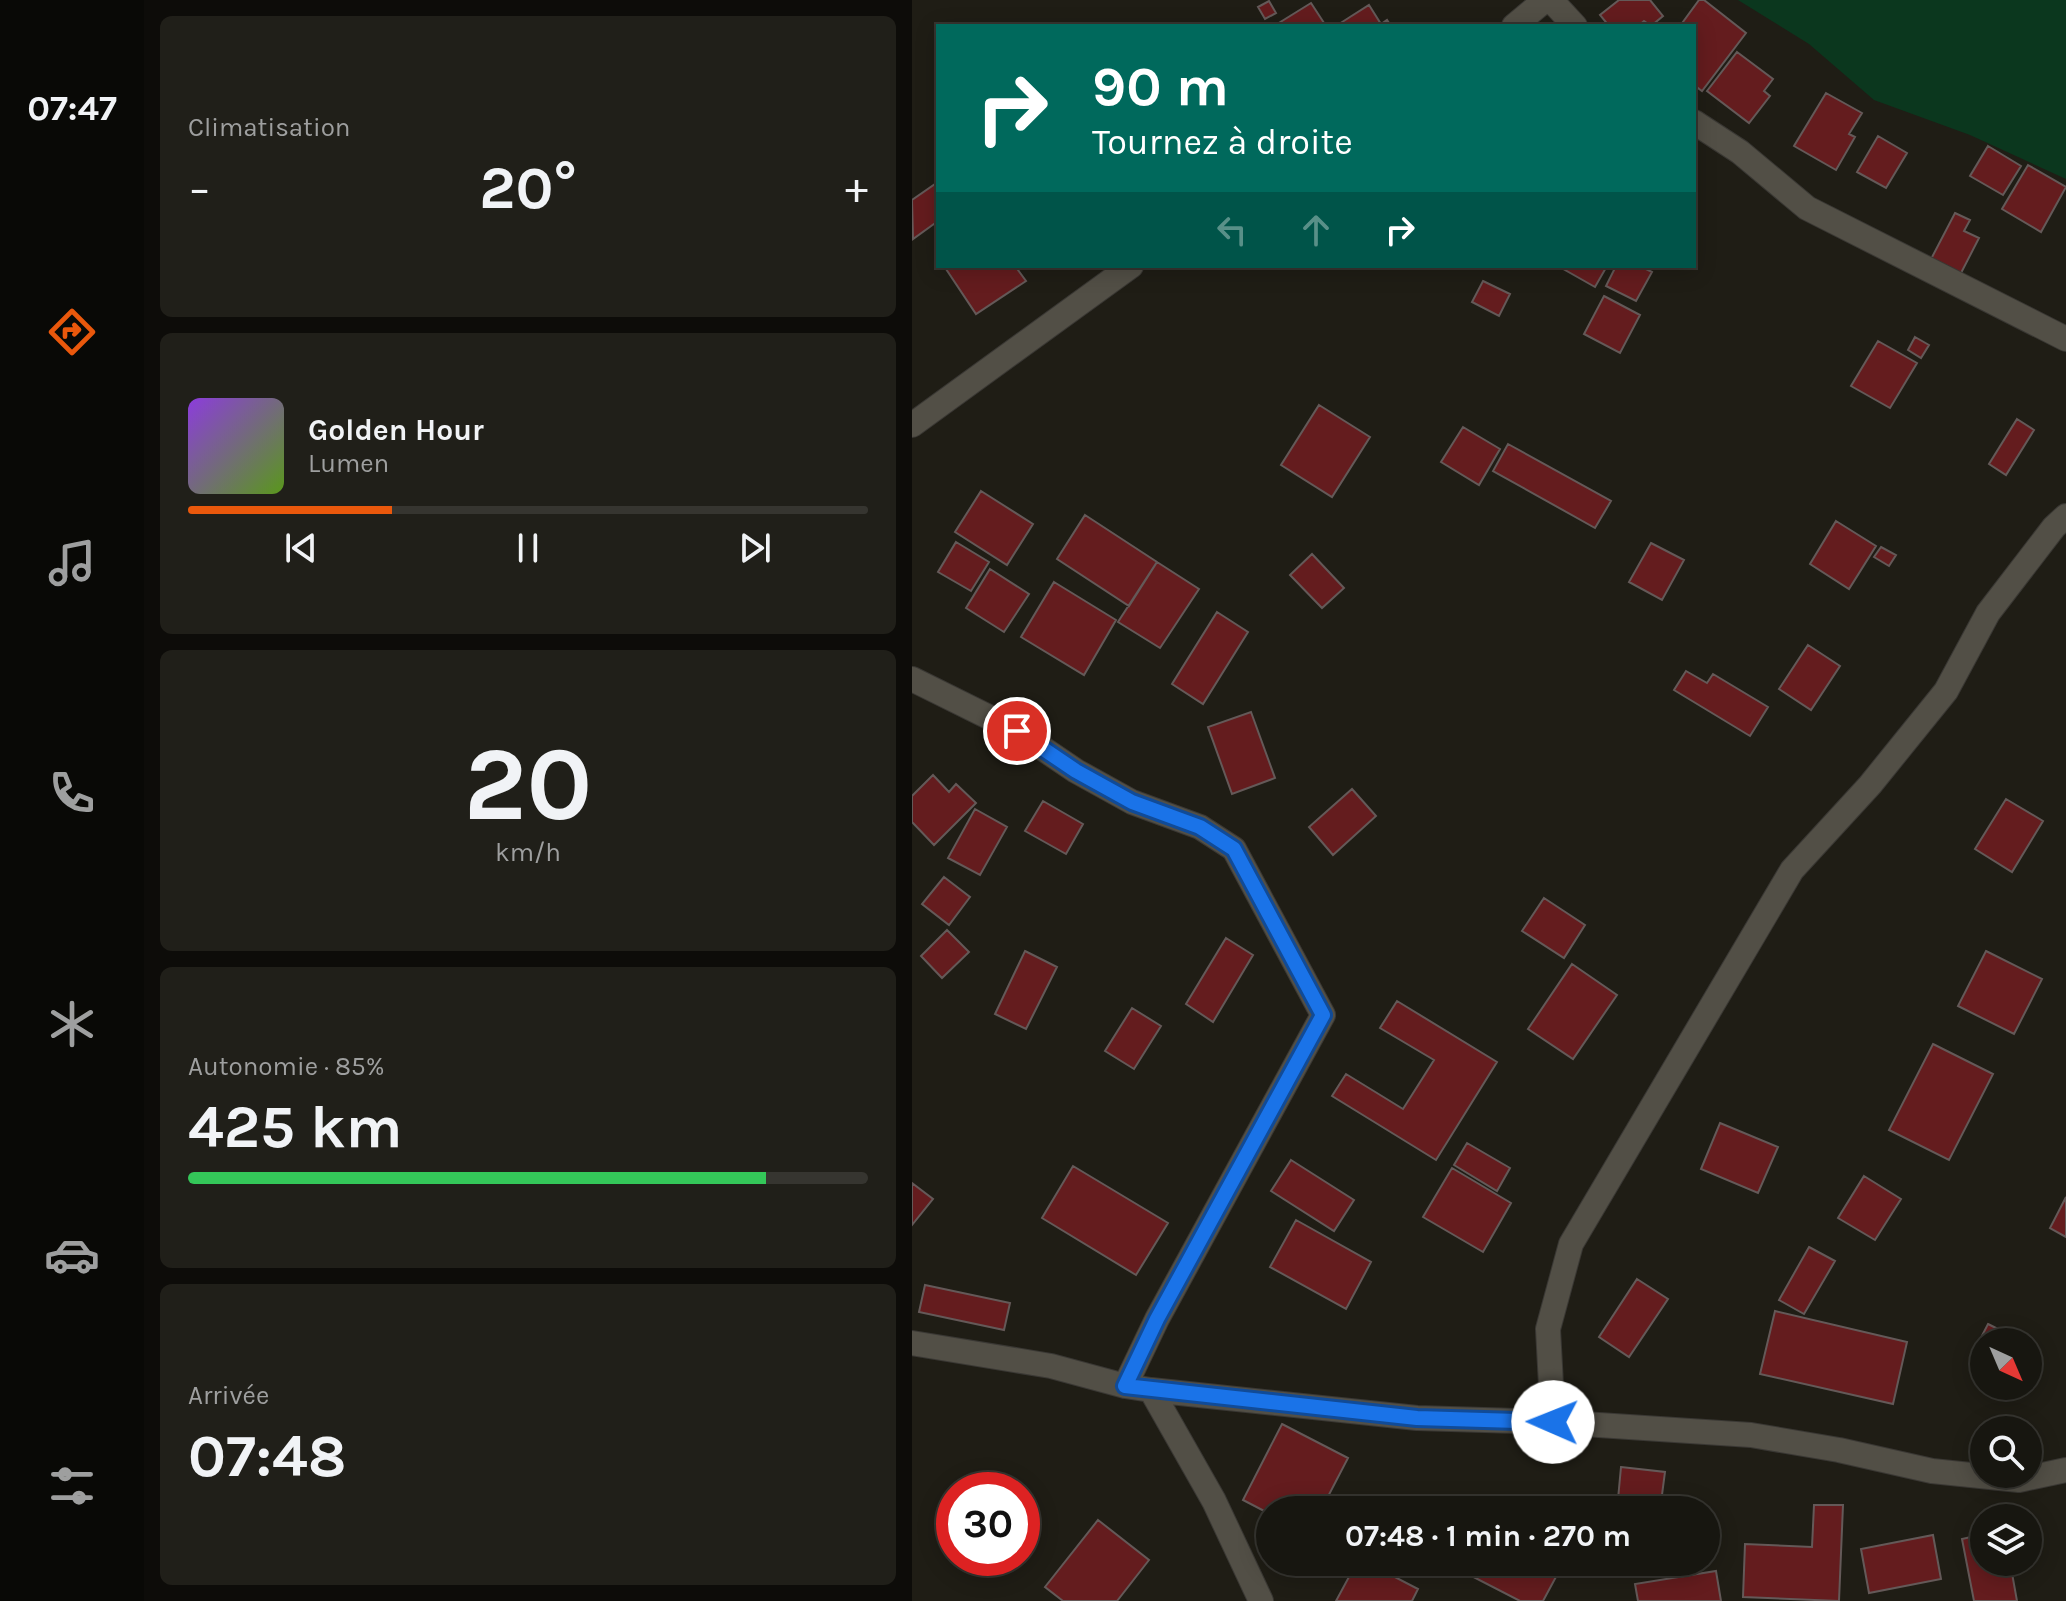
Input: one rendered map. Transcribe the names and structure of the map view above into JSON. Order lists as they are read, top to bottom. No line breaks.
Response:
{"north":"bottom right","page":{"tabs":"07:47","tile":["Climatisation",["20","km/h"],["Autonomie · 85%","425 km"],["Arrivée","07:48"]],"turn":["90 m","Tournez à droite"],"heat":["−","20°","+"],"song":["Golden Hour","Lumen"],"limit":"30","trip":"07:48 · 1 min · 270 m"}}
